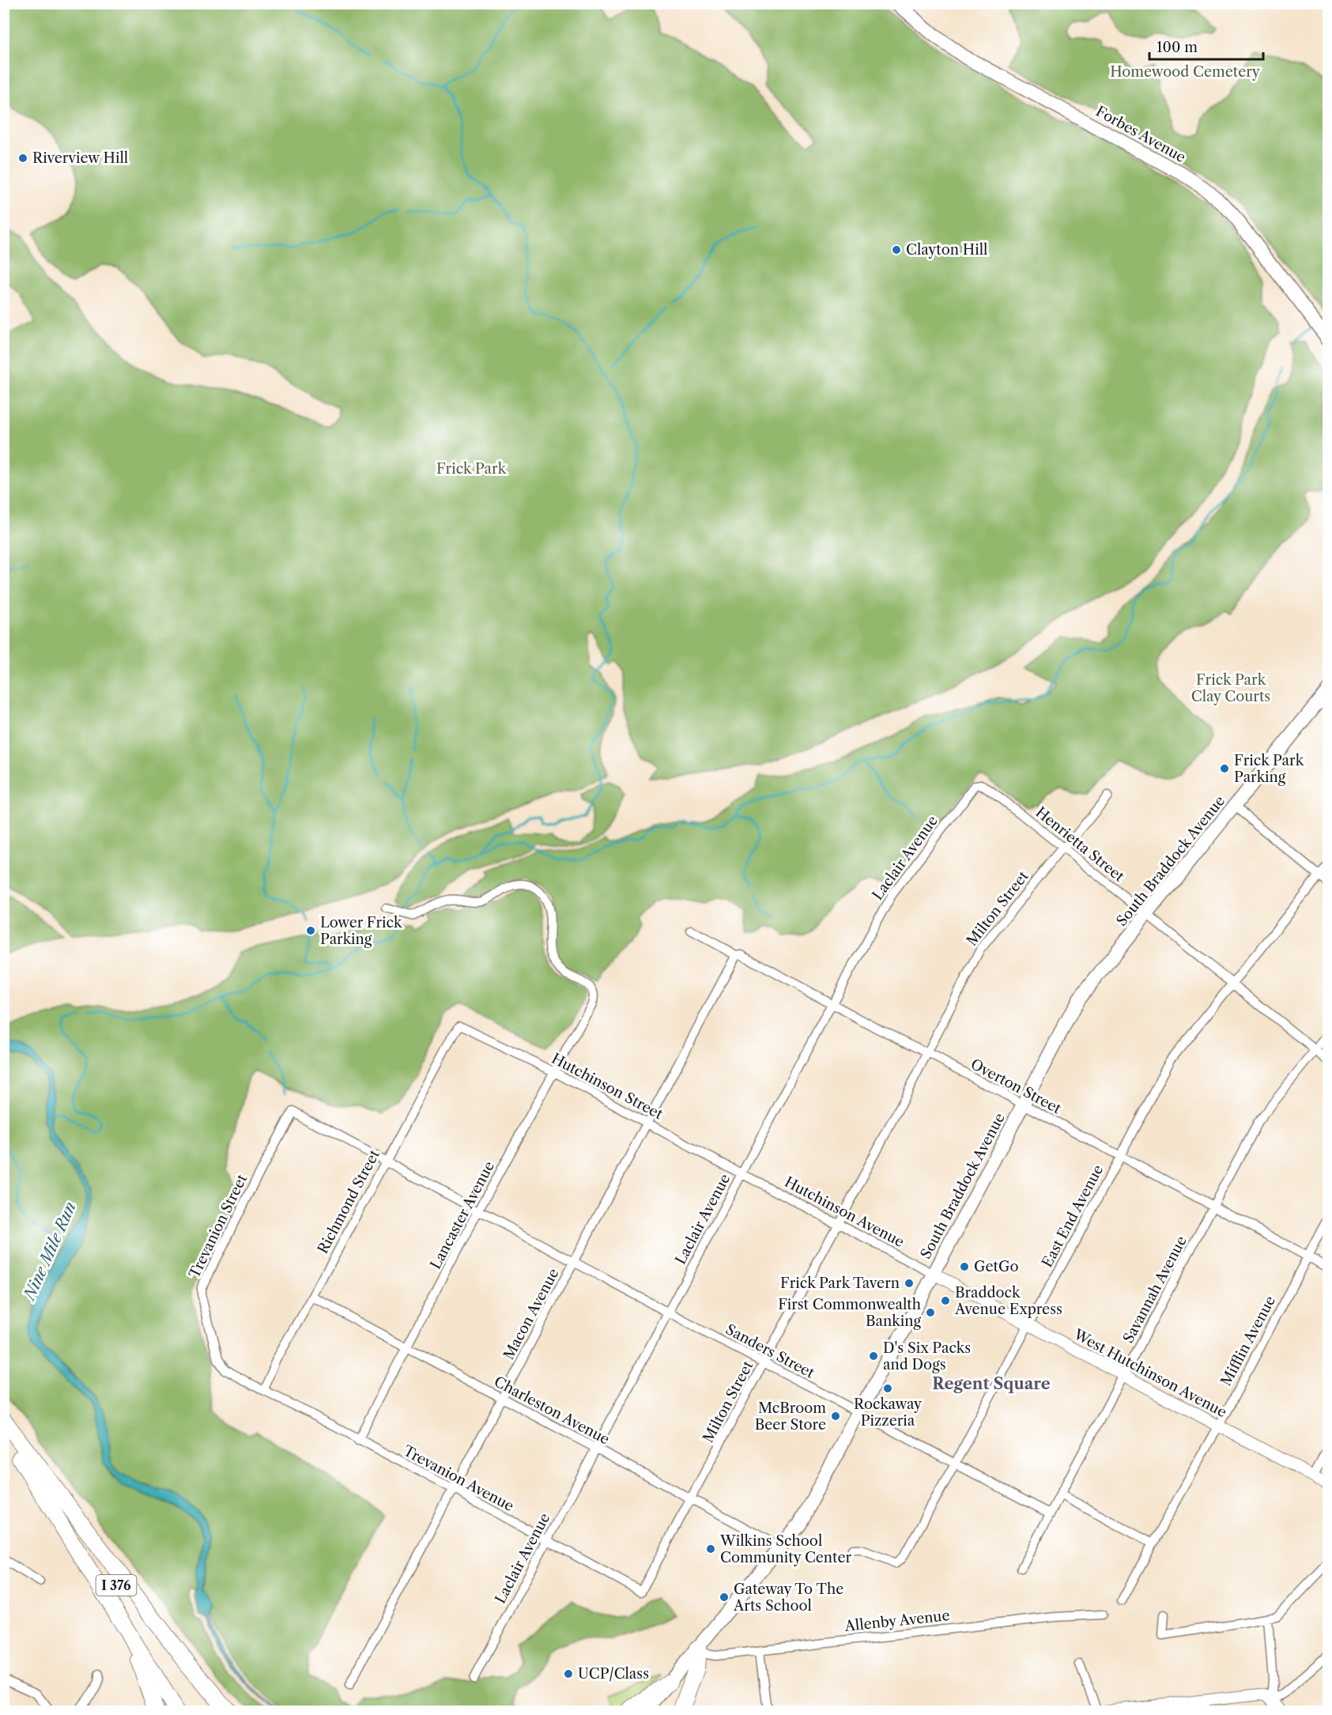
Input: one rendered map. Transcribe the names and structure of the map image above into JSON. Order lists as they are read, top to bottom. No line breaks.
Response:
{"streets":{"highway":["I 376"],"main road":["Forbes Avenue","South Braddock Avenue"],"street":["Henrietta Street","Laclair Avenue","Milton Street","Hutchinson Street","Overton Street","Richmond Street","Hutchinson Avenue","Lancaster Avenue","East End Avenue","Trevanion Street","Savannah Avenue","Macon Avenue","Mifflin Avenue","Sanders Street","West Hutchinson Avenue","Charleston Avenue","Trevanion Avenue","Allenby Avenue"]},"crossings":[["Henrietta Street","Laclair Avenue"],["Henrietta Street","South Braddock Avenue"],["Henrietta Street","Milton Street"],["Henrietta Street","East End Avenue"],["Henrietta Street","Savannah Avenue"],["Laclair Avenue","Hutchinson Street"],["Laclair Avenue","Overton Street"],["Laclair Avenue","Hutchinson Avenue"],["Laclair Avenue","Sanders Street"],["Laclair Avenue","Charleston Avenue"],["Laclair Avenue","Trevanion Avenue"],["South Braddock Avenue","Overton Street"],["South Braddock Avenue","Hutchinson Avenue"],["South Braddock Avenue","Sanders Street"],["South Braddock Avenue","West Hutchinson Avenue"],["South Braddock Avenue","Charleston Avenue"],["South Braddock Avenue","Allenby Avenue"],["Milton Street","Overton Street"],["Milton Street","Hutchinson Avenue"],["Milton Street","Sanders Street"],["Milton Street","Charleston Avenue"],["Milton Street","Trevanion Avenue"],["Hutchinson Street","Richmond Street"],["Hutchinson Street","Hutchinson Avenue"],["Hutchinson Street","Lancaster Avenue"],["Hutchinson Street","Macon Avenue"],["Overton Street","East End Avenue"],["Overton Street","Savannah Avenue"],["Overton Street","Macon Avenue"],["Overton Street","Mifflin Avenue"],["Richmond Street","Trevanion Street"],["Richmond Street","Sanders Street"],["Richmond Street","Charleston Avenue"],["Richmond Street","Trevanion Avenue"],["Hutchinson Avenue","West Hutchinson Avenue"],["Lancaster Avenue","Sanders Street"],["Lancaster Avenue","Charleston Avenue"],["Lancaster Avenue","Trevanion Avenue"],["East End Avenue","Sanders Street"],["East End Avenue","West Hutchinson Avenue"],["Trevanion Street","Sanders Street"],["Trevanion Street","Trevanion Avenue"],["Savannah Avenue","Sanders Street"],["Savannah Avenue","West Hutchinson Avenue"],["Macon Avenue","Sanders Street"],["Macon Avenue","Charleston Avenue"],["Macon Avenue","Trevanion Avenue"],["Mifflin Avenue","West Hutchinson Avenue"]],"districts":["Regent Square"],"water":["Nine Mile Run"],"parks":["Homewood Cemetery","Frick Park","Frick Park Clay Courts"],"places":["Riverview Hill","Clayton Hill","Frick Park Parking","Lower Frick Parking","GetGo","Frick Park Tavern","Braddock Avenue Express","First Commonwealth Banking","D's Six Packs and Dogs","Rockaway Pizzeria","McBroom Beer Store","Wilkins School Community Center","Gateway To The Arts School","UCP/Class"],"scale_bar":"100 m"}
